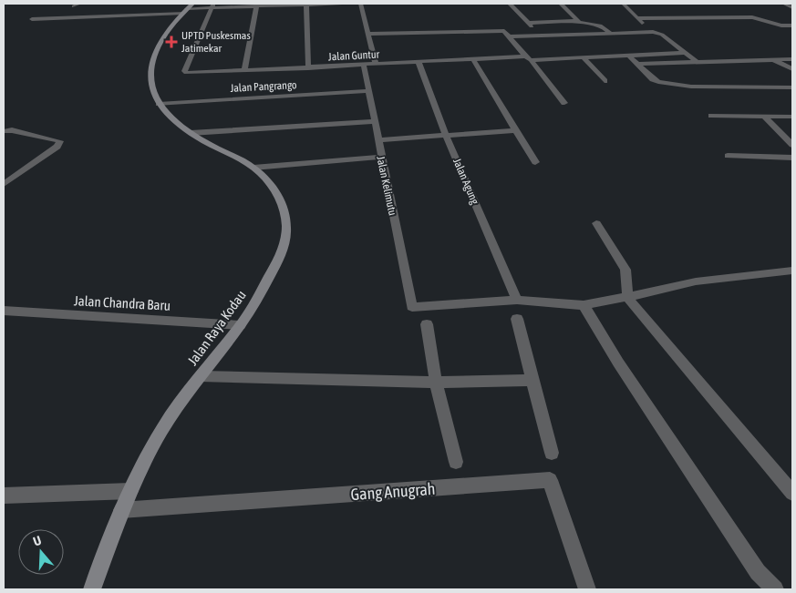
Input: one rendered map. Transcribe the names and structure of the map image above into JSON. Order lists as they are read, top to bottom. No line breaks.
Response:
{"streets":{"street":["Jalan Guntur","Jalan Pangrango","Jalan Agung","Jalan Kelimutu","Jalan Chandra Baru","Jalan Raya Kodau","Gang Anugrah"]},"crossings":[["Jalan Guntur","Jalan Agung"],["Jalan Guntur","Jalan Kelimutu"],["Jalan Pangrango","Jalan Kelimutu"],["Jalan Pangrango","Jalan Raya Kodau"],["Jalan Agung","Jalan Kelimutu"],["Jalan Chandra Baru","Jalan Raya Kodau"],["Jalan Raya Kodau","Gang Anugrah"]],"places":{"health":["UPTD Puskesmas Jatimekar"]},"north":"top"}
